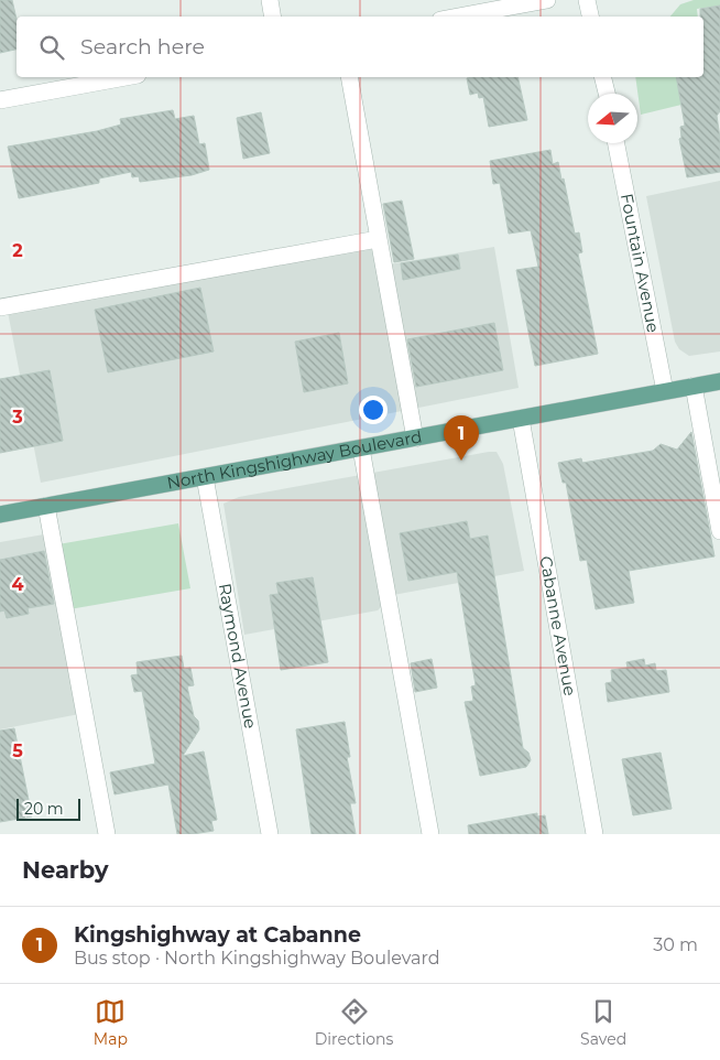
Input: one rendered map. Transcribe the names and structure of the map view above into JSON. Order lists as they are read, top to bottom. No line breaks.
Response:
{"streets":{"main road":["North Kingshighway Boulevard"],"street":["Fountain Avenue","Cabanne Avenue","Raymond Avenue"]},"crossings":[["Fountain Avenue","North Kingshighway Boulevard"],["North Kingshighway Boulevard","Cabanne Avenue"],["North Kingshighway Boulevard","Raymond Avenue"]],"scale_bar":"20 m","north":"left","page":{"search":"Search here","pins":"1","scale":"20 m","heading":"Nearby","list":[{"mark":"1","name":"Kingshighway at Cabanne","note":"Bus stop · North Kingshighway Boulevard","value":"30 m"}],"nav":["Map","Directions","Saved"]},"grid":{"rows":["2","3","4","5"]}}
